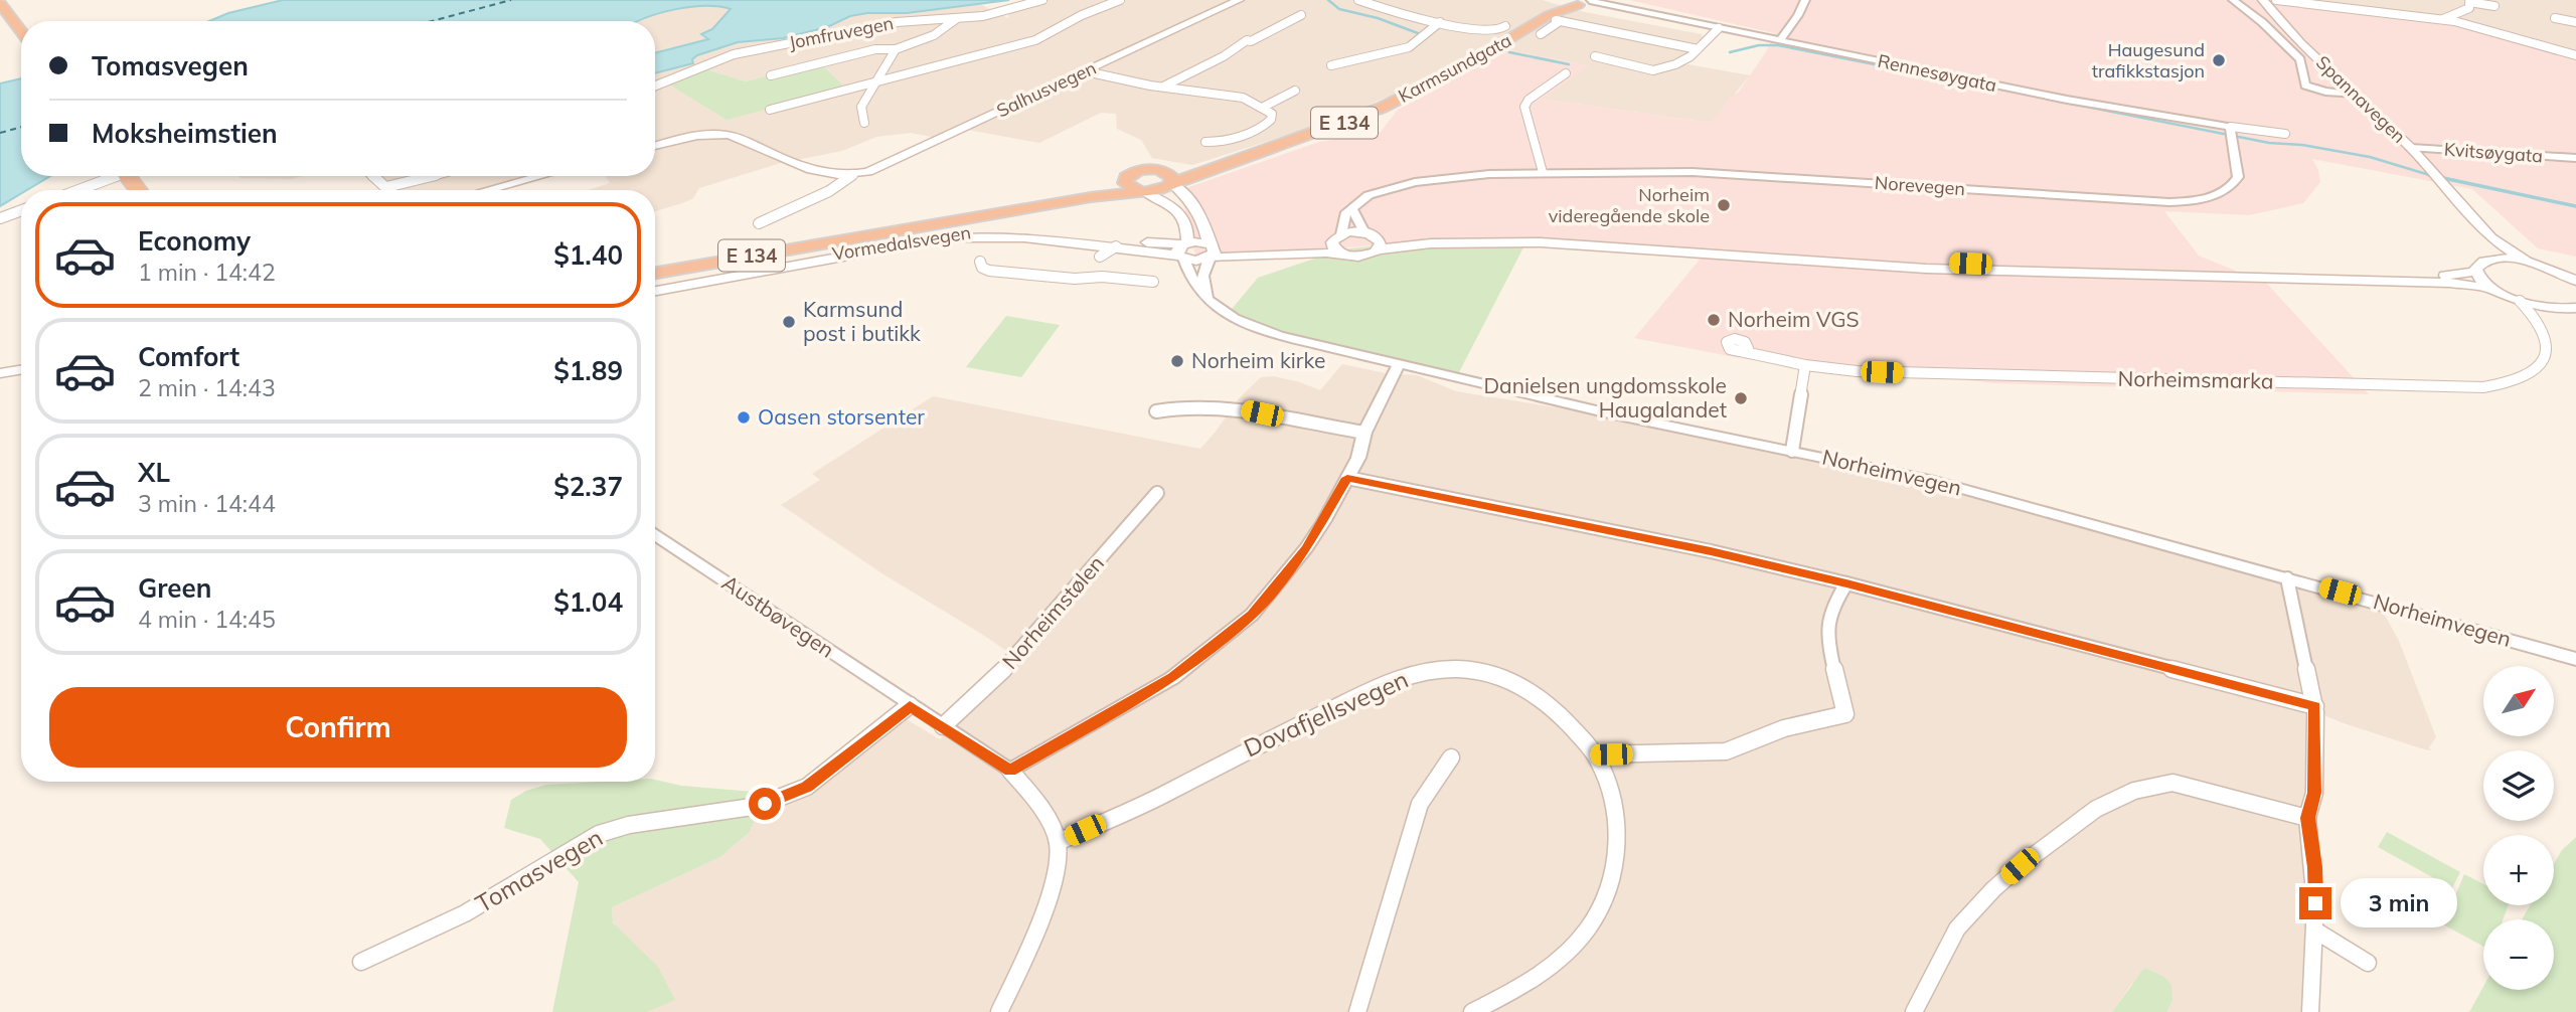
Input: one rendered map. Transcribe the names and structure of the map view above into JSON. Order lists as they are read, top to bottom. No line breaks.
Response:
{"streets":{"highway":["Karmsundgata","E 134"],"main road":["Salhusvegen","Spannavegen","Vormedalsvegen","Norheimvegen"],"street":["Jomfruvegen","Rennesøygata","Kvitsøygata","Norevegen","Norheimsmarka","Norheimstølen","Austbøvegen","Dovafjellsvegen","Tomasvegen"]},"crossings":[["Karmsundgata","E 134"],["Rennesøygata","E 134"],["Rennesøygata","Norevegen"],["Spannavegen","Kvitsøygata"],["E 134","Norheimvegen"],["Vormedalsvegen","Norheimvegen"],["Norheimstølen","Austbøvegen"],["Austbøvegen","Dovafjellsvegen"],["Austbøvegen","Tomasvegen"]],"places":["Haugesund trafikkstasjon","Norheim videregående skole","Norheim VGS","Karmsund post i butikk","Norheim kirke","Danielsen ungdomsskole Haugalandet","Oasen storsenter"],"north":"top right","page":{"banner":["Tomasvegen","Moksheimstien"],"list":[{"name":"Economy","note":"1 min · 14:42","value":"$1.40"},{"name":"Comfort","note":"2 min · 14:43","value":"$1.89"},{"name":"XL","note":"3 min · 14:44","value":"$2.37"},{"name":"Green","note":"4 min · 14:45","value":"$1.04"}],"map_buttons":["+","−"],"buttons":"Confirm","bubble":"3 min"}}
